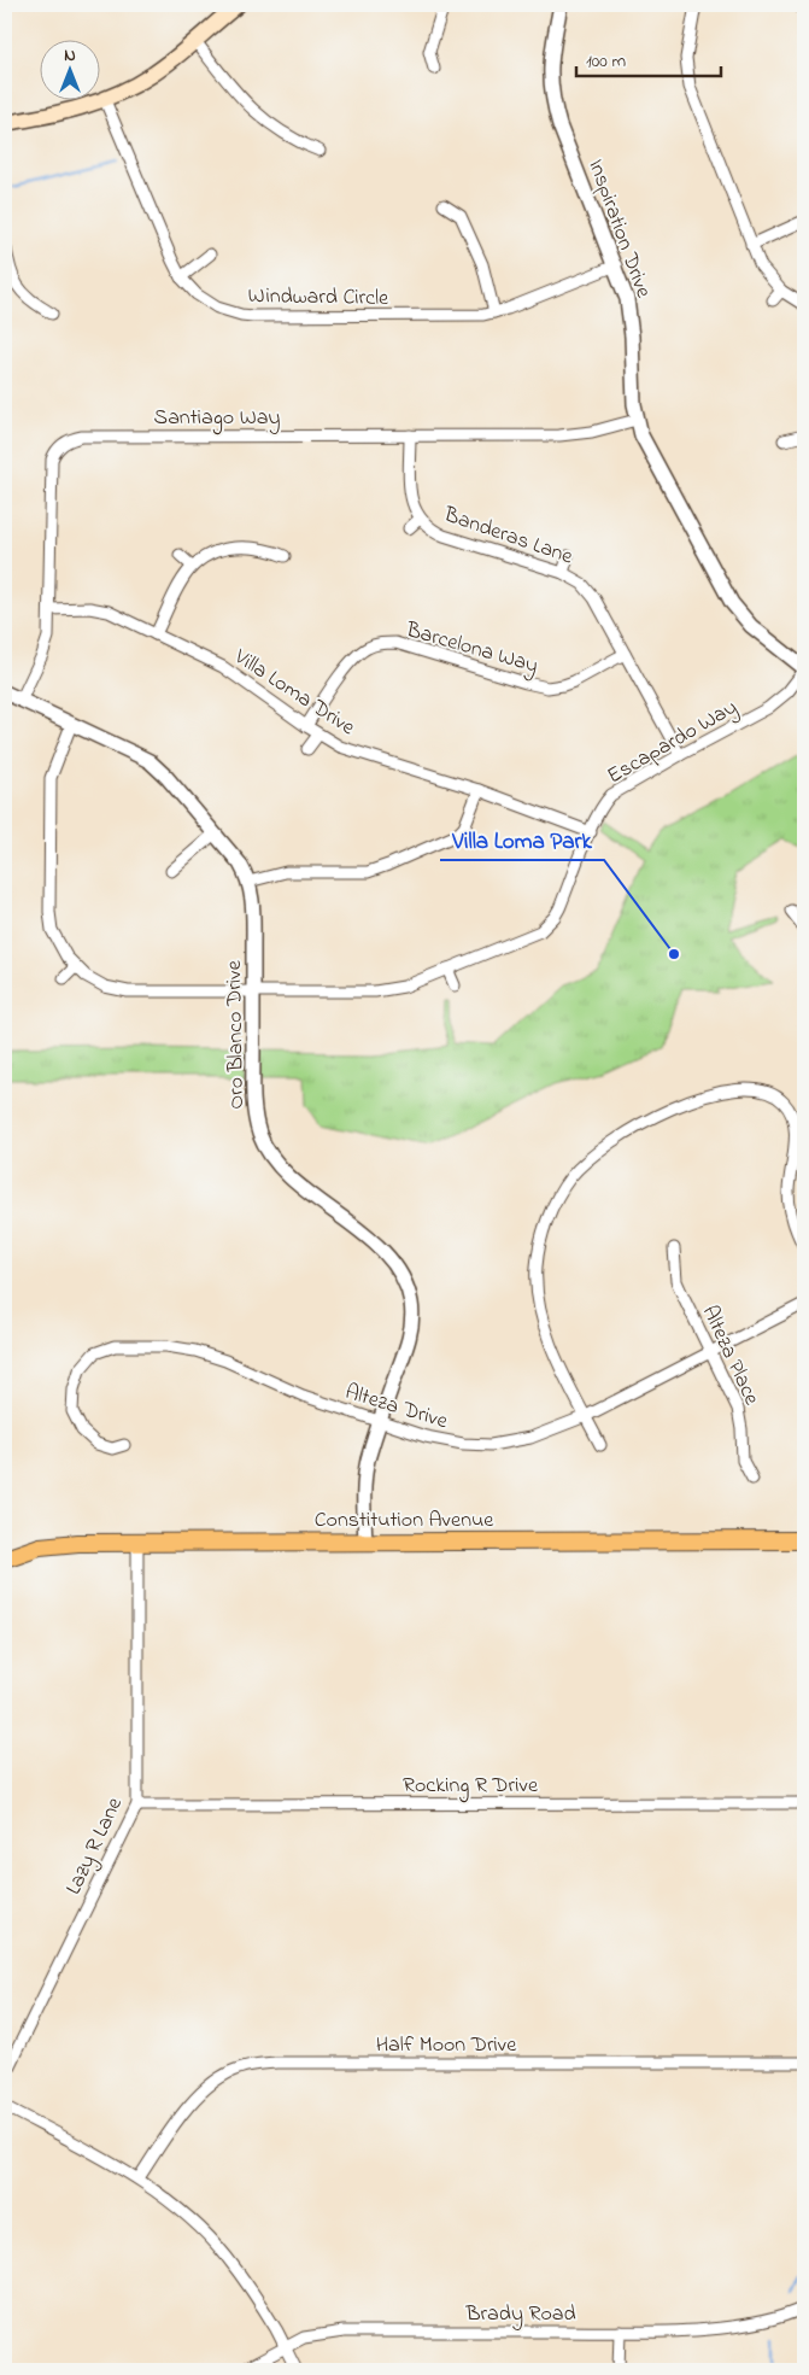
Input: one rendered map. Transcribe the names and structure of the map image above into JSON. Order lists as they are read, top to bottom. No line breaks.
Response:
{"streets":{"main road":["Constitution Avenue"],"street":["Inspiration Drive","Windward Circle","Santiago Way","Banderas Lane","Barcelona Way","Villa Loma Drive","Escapardo Way","Oro Blanco Drive","Alteza Place","Alteza Drive","Rocking R Drive","Lazy R Lane","Half Moon Drive","Brady Road"]},"crossings":[["Inspiration Drive","Windward Circle"],["Inspiration Drive","Santiago Way"],["Inspiration Drive","Escapardo Way"],["Santiago Way","Banderas Lane"],["Santiago Way","Villa Loma Drive"],["Santiago Way","Oro Blanco Drive"],["Banderas Lane","Barcelona Way"],["Banderas Lane","Escapardo Way"],["Barcelona Way","Villa Loma Drive"],["Villa Loma Drive","Escapardo Way"],["Escapardo Way","Oro Blanco Drive"],["Oro Blanco Drive","Alteza Drive"],["Oro Blanco Drive","Constitution Avenue"],["Alteza Place","Alteza Drive"],["Constitution Avenue","Lazy R Lane"],["Rocking R Drive","Lazy R Lane"]],"places":["Villa Loma Park"],"scale_bar":"100 m","north":"top"}
